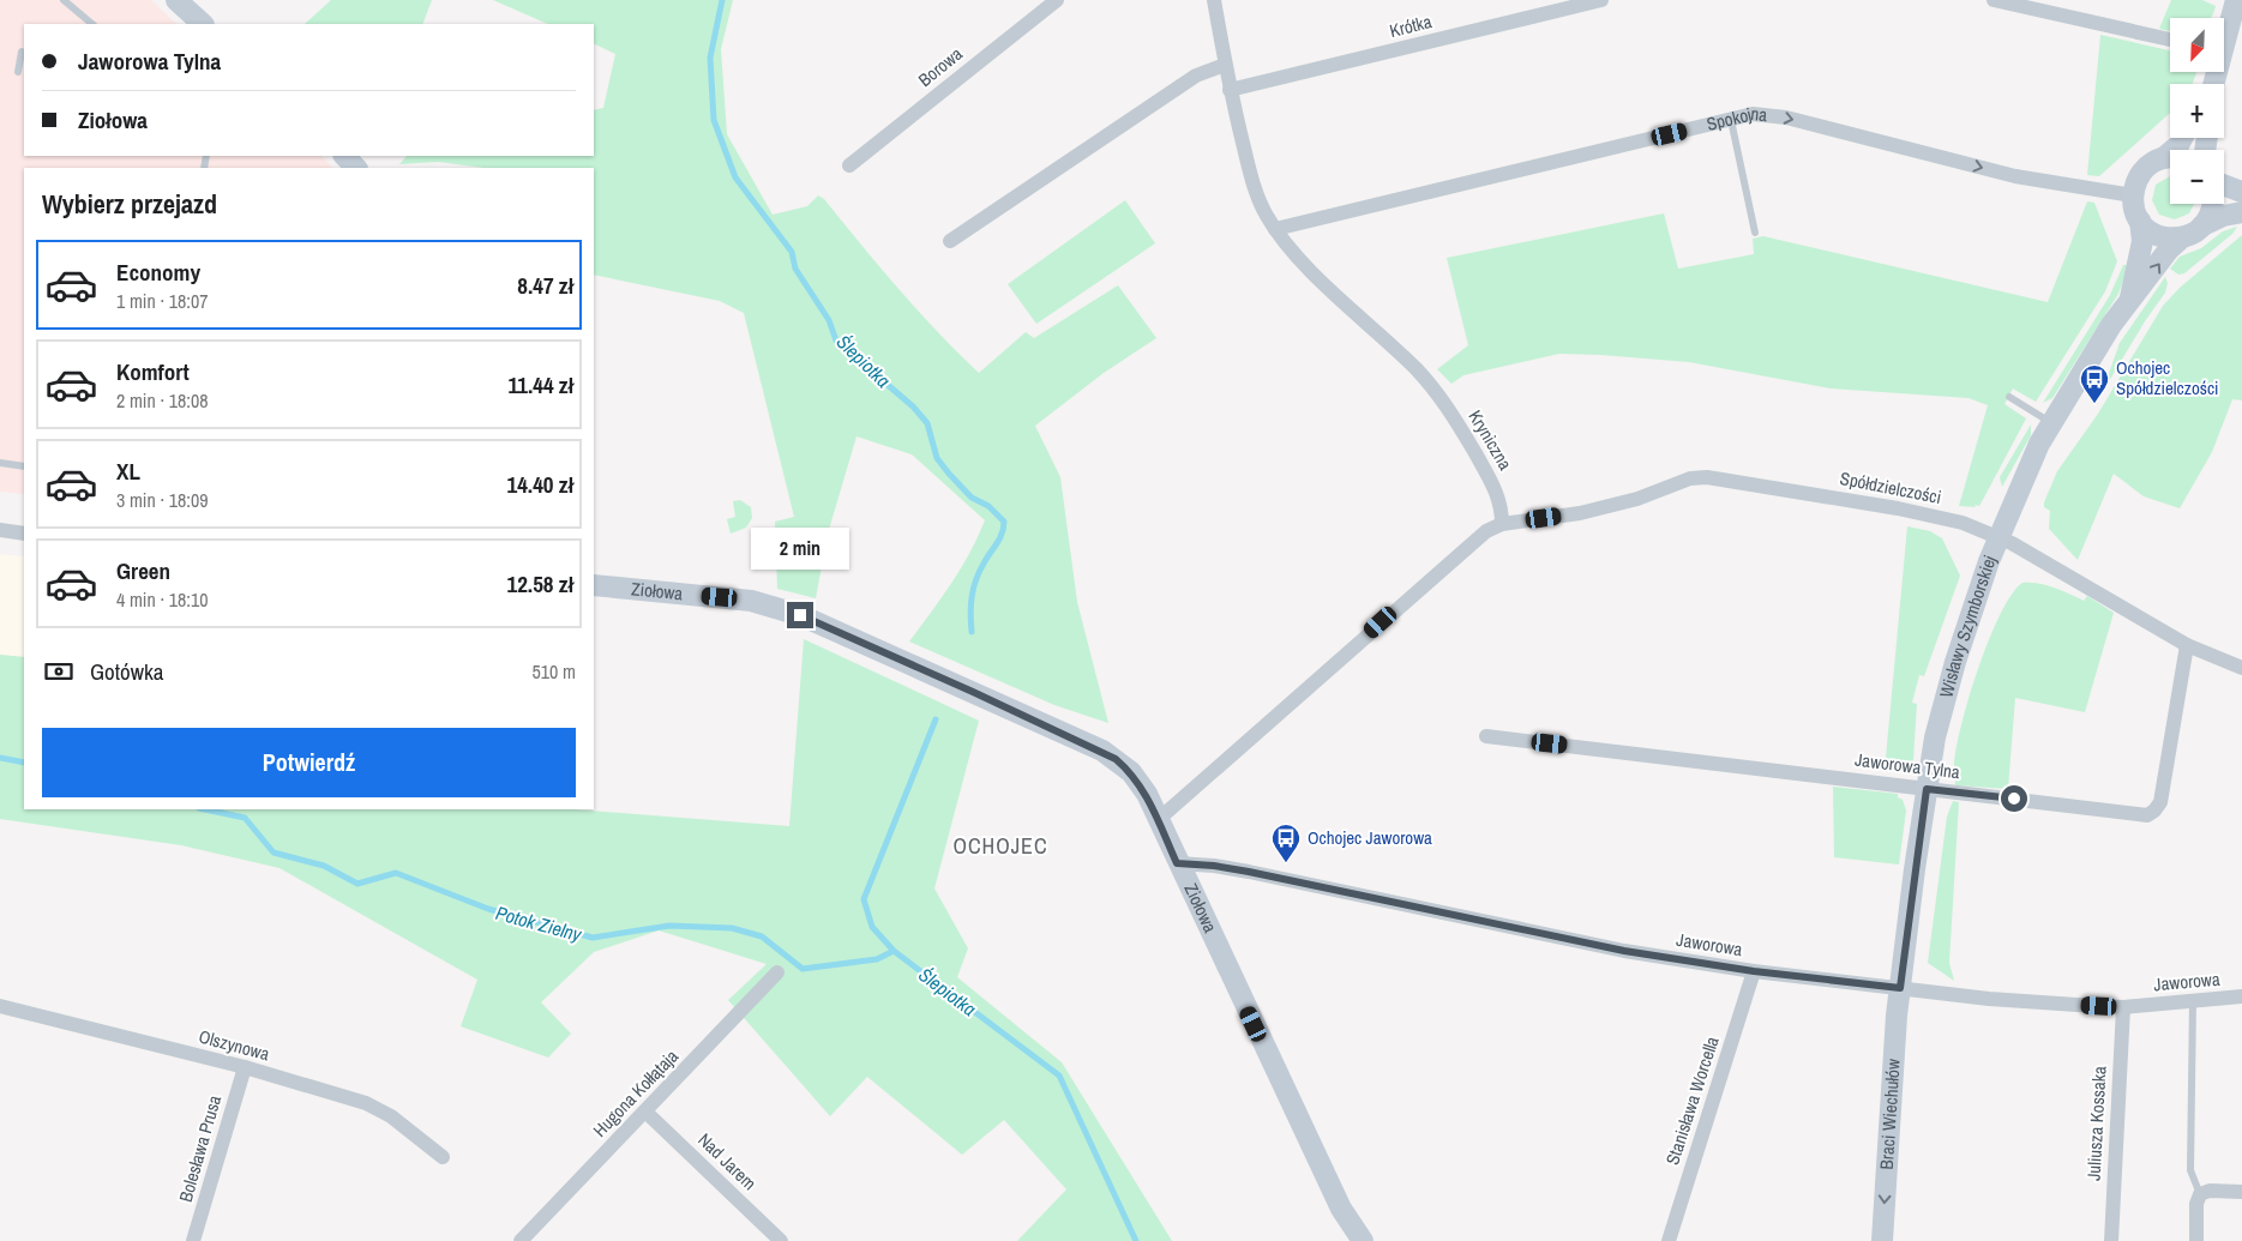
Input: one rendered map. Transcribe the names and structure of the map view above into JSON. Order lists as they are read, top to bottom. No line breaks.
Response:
{"streets":{"street":["Krótka","Borowa","Spokojna","Kryniczna","Spółdzielczości","Ziołowa","Wisławy Szymborskiej","Jaworowa Tylna","Jaworowa","Olszynowa","Hugona Kołłątaja","Stanisława Worcella","Braci Wiechułów","Juliusza Kossaka","Bolesława Prusa","Nad Jarem"]},"crossings":[["Krótka","Kryniczna"],["Spokojna","Kryniczna"],["Spokojna","Wisławy Szymborskiej"],["Kryniczna","Spółdzielczości"],["Spółdzielczości","Wisławy Szymborskiej"],["Spółdzielczości","Jaworowa Tylna"],["Ziołowa","Jaworowa"],["Wisławy Szymborskiej","Jaworowa Tylna"],["Wisławy Szymborskiej","Jaworowa"],["Wisławy Szymborskiej","Braci Wiechułów"],["Jaworowa","Stanisława Worcella"],["Jaworowa","Braci Wiechułów"],["Jaworowa","Juliusza Kossaka"],["Olszynowa","Bolesława Prusa"],["Hugona Kołłątaja","Nad Jarem"]],"one_way":["Spokojna","Braci Wiechułów"],"districts":["OCHOJEC"],"water":["Ślepiotka","Potok Zielny"],"places":{"bus stop":["Ochojec Spółdzielczości","Ochojec Jaworowa"]},"north":"bottom left","page":{"map_buttons":["+","−"],"banner":["Jaworowa Tylna","Ziołowa"],"heading":"Wybierz przejazd","list":[{"name":"Economy","note":"1 min · 18:07","value":"8.47 zł"},{"name":"Komfort","note":"2 min · 18:08","value":"11.44 zł"},{"name":"XL","note":"3 min · 18:09","value":"14.40 zł"},{"name":"Green","note":"4 min · 18:10","value":"12.58 zł"}],"bubble":"2 min","pay":["Gotówka","510 m"],"buttons":"Potwierdź"}}
